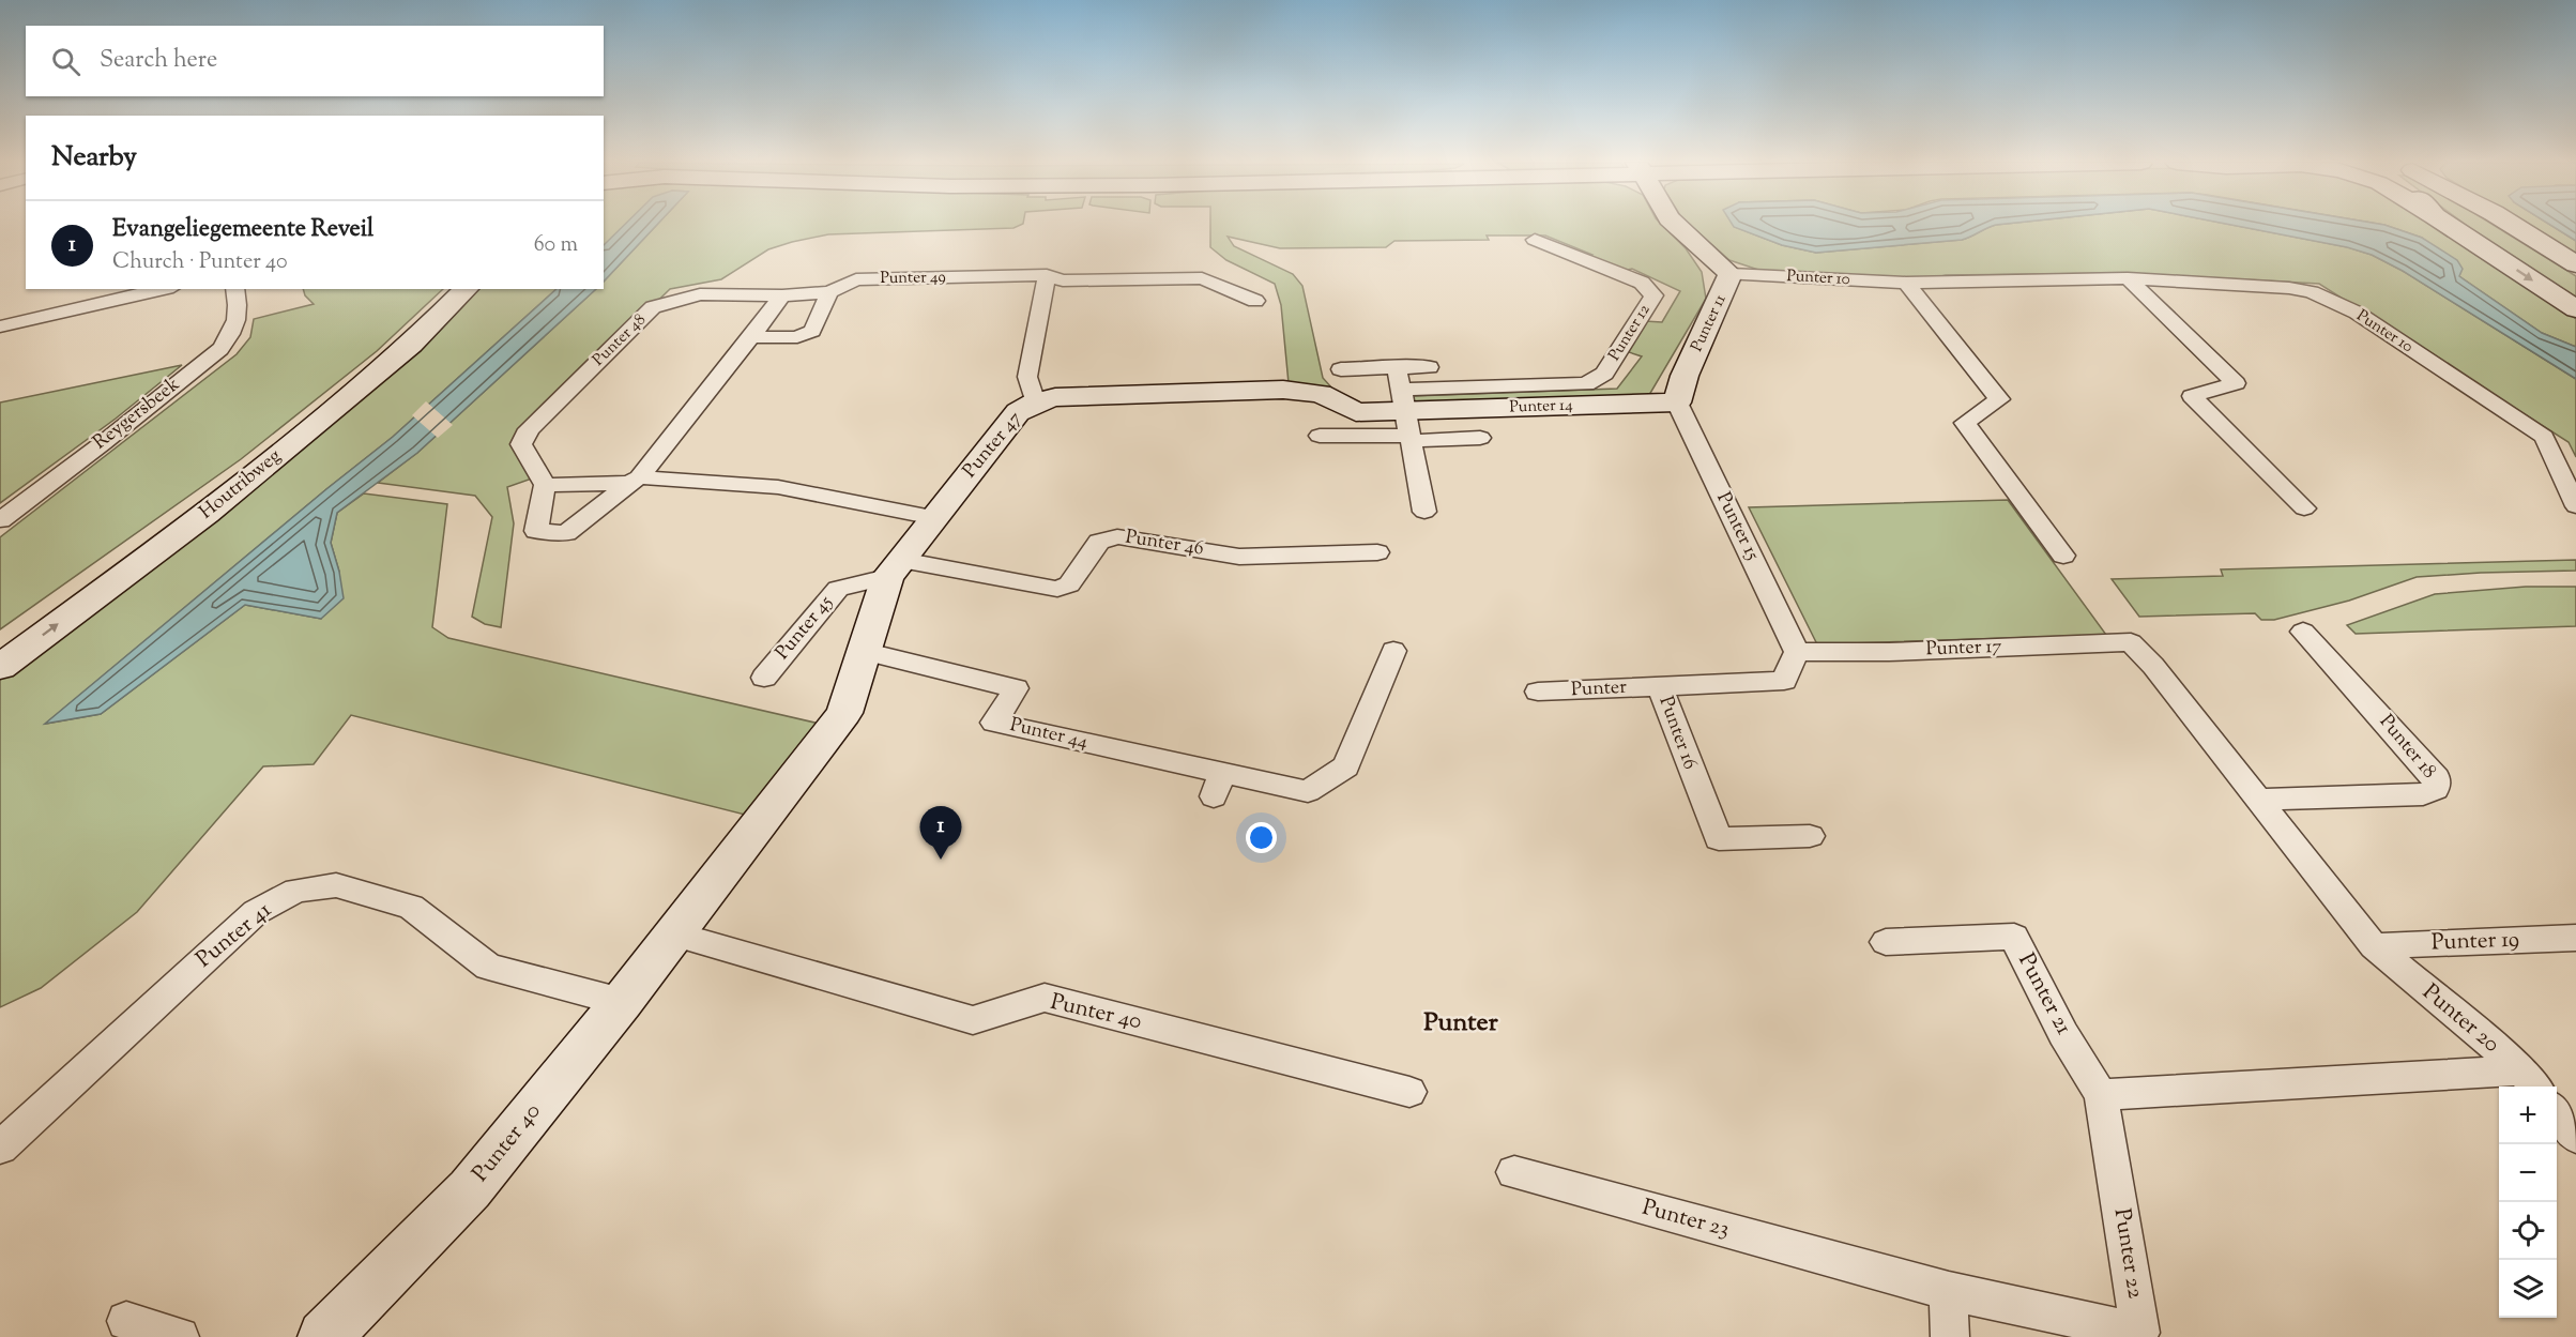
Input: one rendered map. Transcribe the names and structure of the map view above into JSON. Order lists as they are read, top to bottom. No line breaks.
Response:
{"streets":{"main road":["Punter 11","Punter 14","Punter 47","Houtribweg","Punter 40"],"street":["Punter 49","Punter 10","Punter 12","Punter 48","Reygersbeek","Punter 15","Punter 46","Punter 45","Punter 17","Punter","Punter 16","Punter 44","Punter 18","Punter 41","Punter 19","Punter 21","Punter 20","Punter 23","Punter 22"]},"crossings":[["Punter 49","Punter 48"],["Punter 10","Punter 11"],["Punter 11","Punter 14"],["Punter 11","Punter 15"],["Punter 12","Punter 14"],["Punter 14","Punter 47"],["Punter 14","Punter 15"],["Punter 47","Punter 46"],["Punter 47","Punter 45"],["Punter 47","Punter 44"],["Punter 47","Punter 40"],["Punter 15","Punter 17"],["Punter 15","Punter 16"],["Punter 46","Punter 45"],["Punter 17","Punter 16"],["Punter 17","Punter 20"],["Punter","Punter 16"],["Punter 18","Punter 20"],["Punter 41","Punter 40"],["Punter 19","Punter 20"],["Punter 21","Punter 20"],["Punter 21","Punter 22"],["Punter 20","Punter 22"],["Punter 23","Punter 22"]],"districts":["Punter"],"page":{"search":"Search here","heading":"Nearby","list":[{"mark":"1","name":"Evangeliegemeente Reveil","note":"Church · Punter 40","value":"60 m"}],"pins":"1","map_buttons":["+","−"]}}
